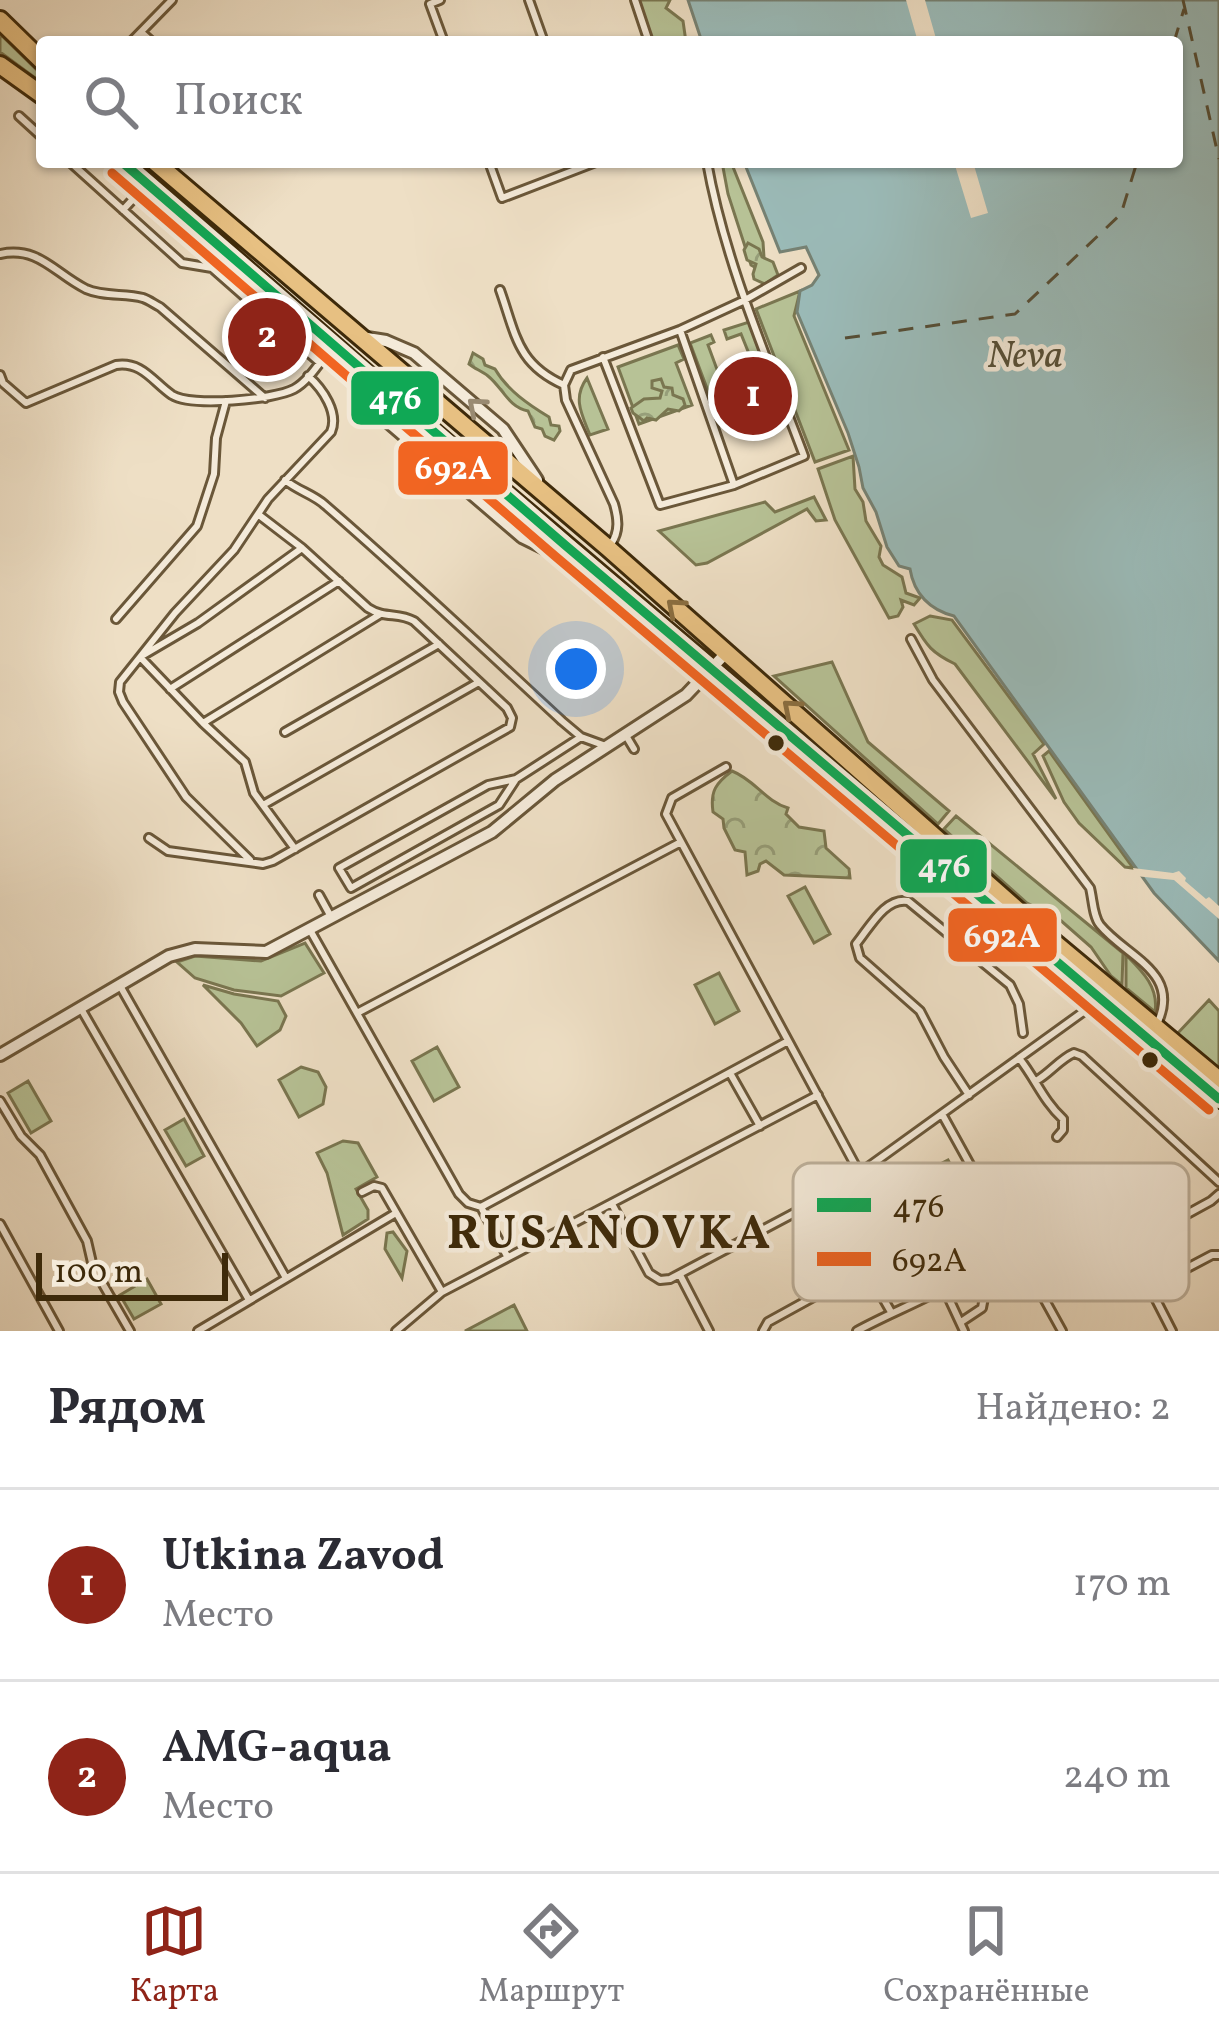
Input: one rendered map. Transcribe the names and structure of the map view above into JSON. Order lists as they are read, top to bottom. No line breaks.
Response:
{"districts":["RUSANOVKA"],"water":["Neva"],"lines":["transit line 476","transit line 692А"],"legend":["476","692А"],"scale_bar":"100 m","page":{"search":"Поиск","pins":["2","1"],"scale":"100 m","heading":["Рядом","Найдено: 2"],"list":[{"mark":"1","name":"Utkina Zavod","note":"Место","value":"170 m"},{"mark":"2","name":"AMG-aqua","note":"Место","value":"240 m"}],"nav":["Карта","Маршрут","Сохранённые"]}}
